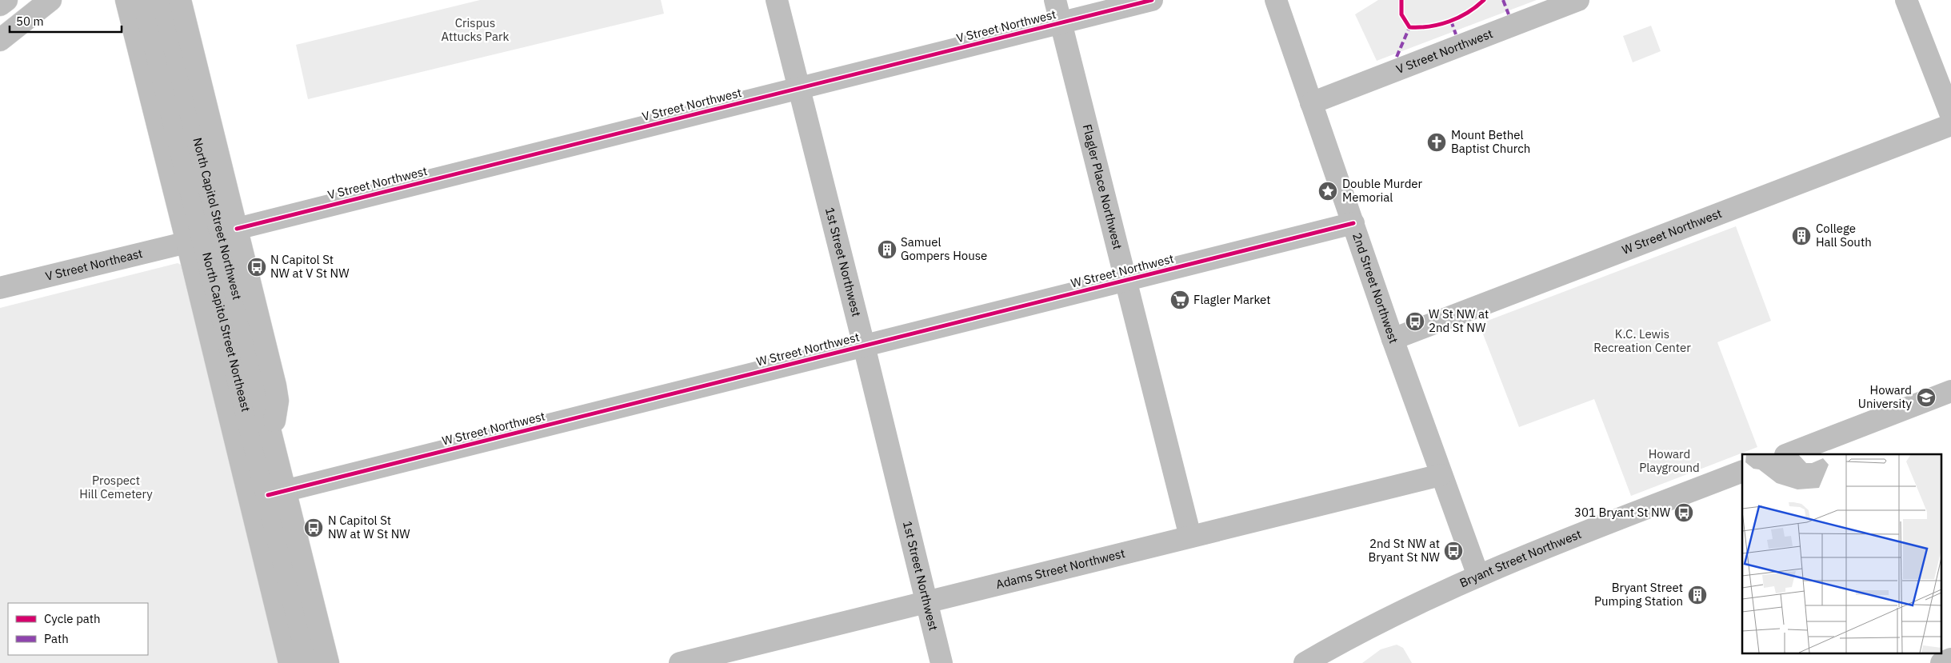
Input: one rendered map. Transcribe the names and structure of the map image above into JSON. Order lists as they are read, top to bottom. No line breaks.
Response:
{"streets":{"street":["V Street Northwest","Flagler Place Northwest","North Capitol Street Northwest","W Street Northwest","1st Street Northwest","V Street Northeast","2nd Street Northwest","North Capitol Street Northeast","Bryant Street Northwest","Adams Street Northwest"]},"crossings":[["V Street Northwest","Flagler Place Northwest"],["V Street Northwest","North Capitol Street Northwest"],["V Street Northwest","1st Street Northwest"],["V Street Northwest","2nd Street Northwest"],["Flagler Place Northwest","W Street Northwest"],["Flagler Place Northwest","Adams Street Northwest"],["North Capitol Street Northwest","W Street Northwest"],["North Capitol Street Northwest","North Capitol Street Northeast"],["W Street Northwest","1st Street Northwest"],["W Street Northwest","2nd Street Northwest"],["W Street Northwest","North Capitol Street Northeast"],["1st Street Northwest","Adams Street Northwest"],["V Street Northeast","North Capitol Street Northeast"],["2nd Street Northwest","Bryant Street Northwest"],["2nd Street Northwest","Adams Street Northwest"]],"parks":["Crispus Attucks Park","K.C. Lewis Recreation Center","Howard Playground","Prospect Hill Cemetery"],"places":{"church":["Mount Bethel Baptist Church"],"place":["Double Murder Memorial"],"building":["College Hall South","Samuel Gompers House","Bryant Street Pumping Station"],"bus stop":["N Capitol St NW at V St NW","W St NW at 2nd St NW","301 Bryant St NW","N Capitol St NW at W St NW","2nd St NW at Bryant St NW"],"supermarket":["Flagler Market"],"school or university":["Howard University"]},"legend":["Cycle path","Path"],"scale_bar":"50 m"}
